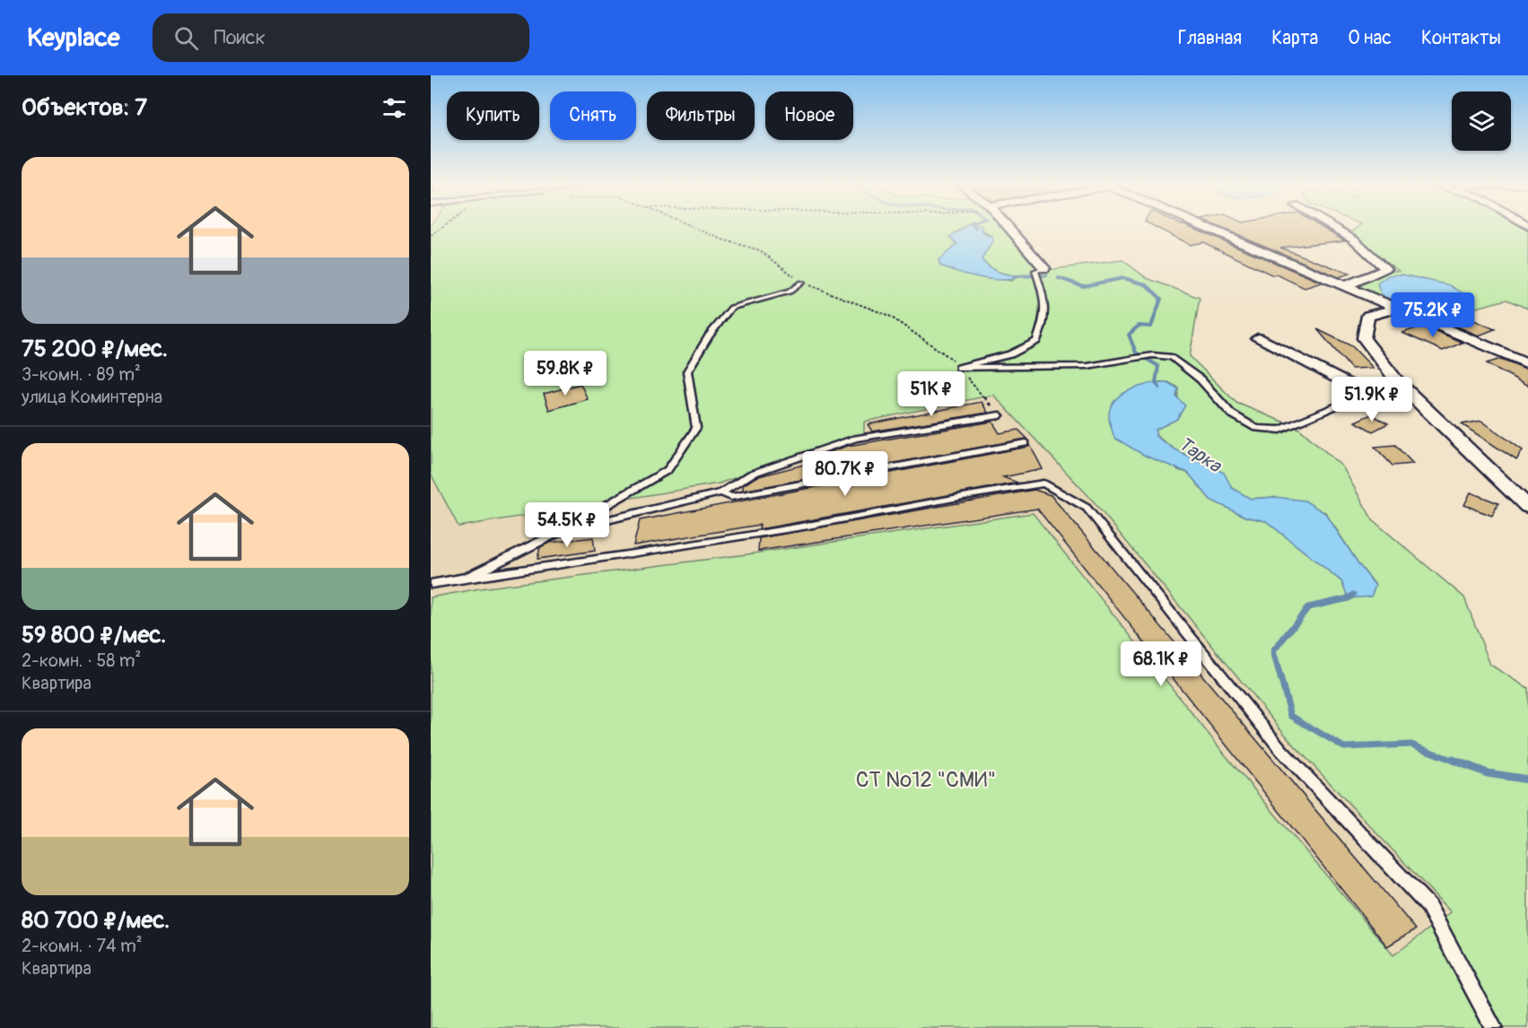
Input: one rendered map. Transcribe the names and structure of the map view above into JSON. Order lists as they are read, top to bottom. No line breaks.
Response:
{"water":["Тарка"],"parks":["СТ №12 \"СМИ\""],"page":{"header":"Keyplace","search":"Поиск","nav":["Главная","Карта","О нас","Контакты"],"heading":"Объектов: 7","chip":["Купить","Снять","Фильтры","Новое"],"list":[{"name":"75 200 ₽/мес.","note":"3-комн. · 89 m² · улица Коминтерна"},{"name":"59 800 ₽/мес.","note":"2-комн. · 58 m² · Квартира"},{"name":"80 700 ₽/мес.","note":"2-комн. · 74 m² · Квартира"}],"price":["75.2K ₽","59.8K ₽","51K ₽","51.9K ₽","80.7K ₽","54.5K ₽","68.1K ₽"]}}
